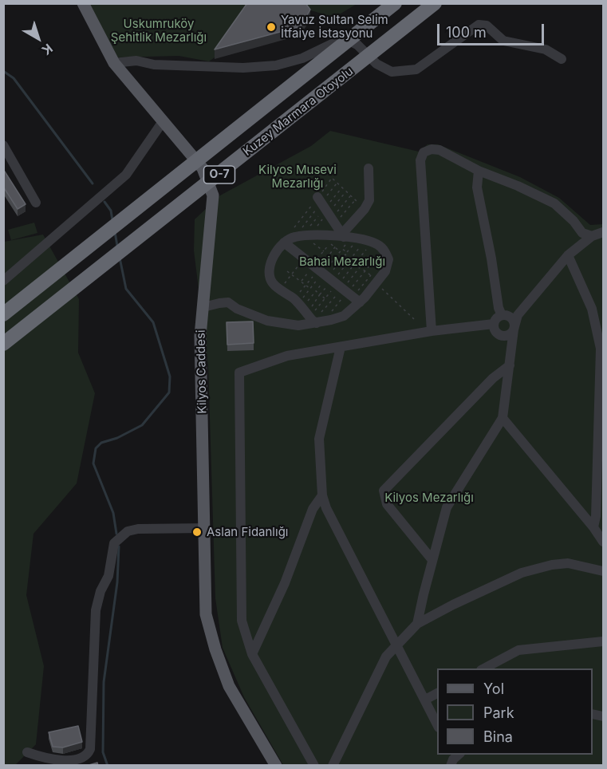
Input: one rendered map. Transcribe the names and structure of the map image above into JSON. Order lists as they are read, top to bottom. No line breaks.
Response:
{"streets":{"highway":["Kuzey Marmara Otoyolu","O-7"],"main road":["Kilyos Caddesi"]},"parks":["Uskumruköy Şehitlik Mezarlığı","Kilyos Musevi Mezarlığı","Bahai Mezarlığı","Kilyos Mezarlığı"],"places":["Yavuz Sultan Selim İtfaiye İstasyonu","Aslan Fidanlığı"],"legend":["Yol","Park","Bina"],"scale_bar":"100 m","north":"bottom right"}
